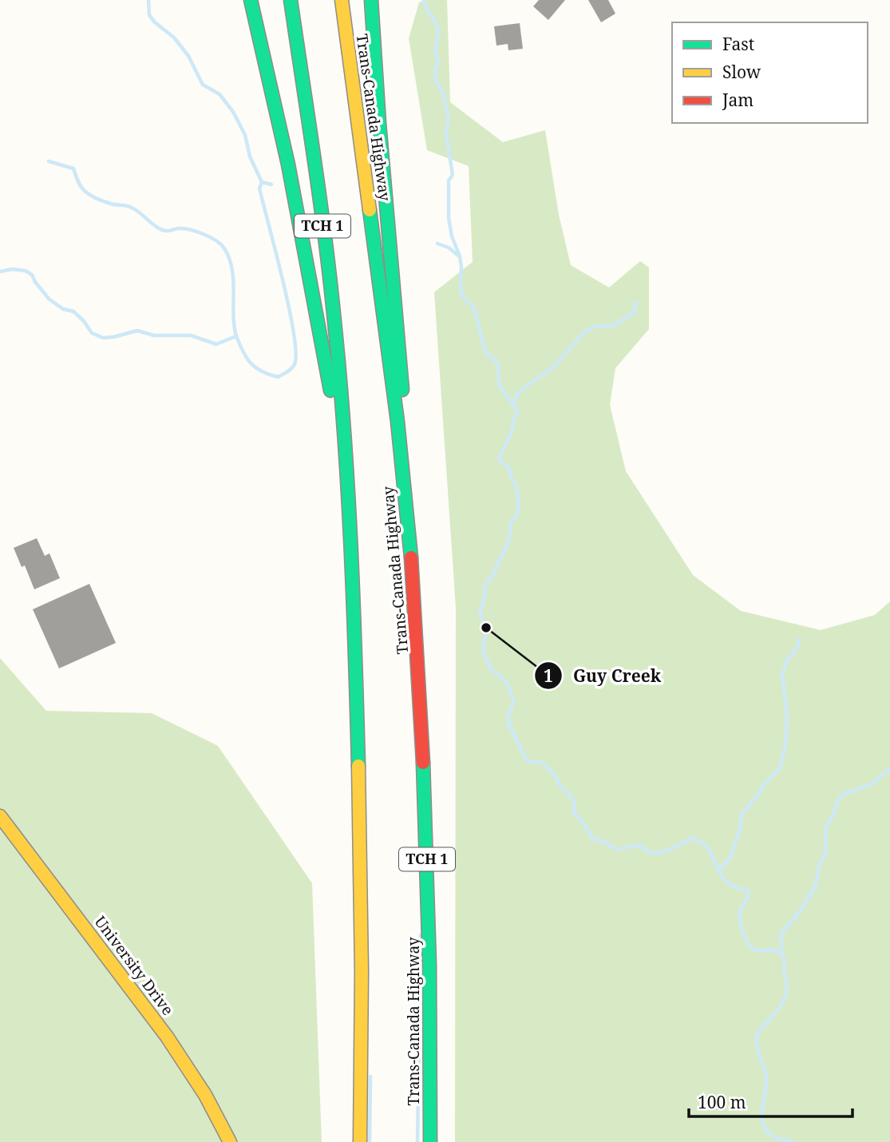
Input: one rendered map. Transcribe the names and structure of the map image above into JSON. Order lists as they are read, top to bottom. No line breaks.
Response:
{"streets":{"main road":["Trans-Canada Highway","TCH 1","University Drive"]},"places":["Guy Creek"],"legend":["Fast","Slow","Jam"],"scale_bar":"100 m"}
